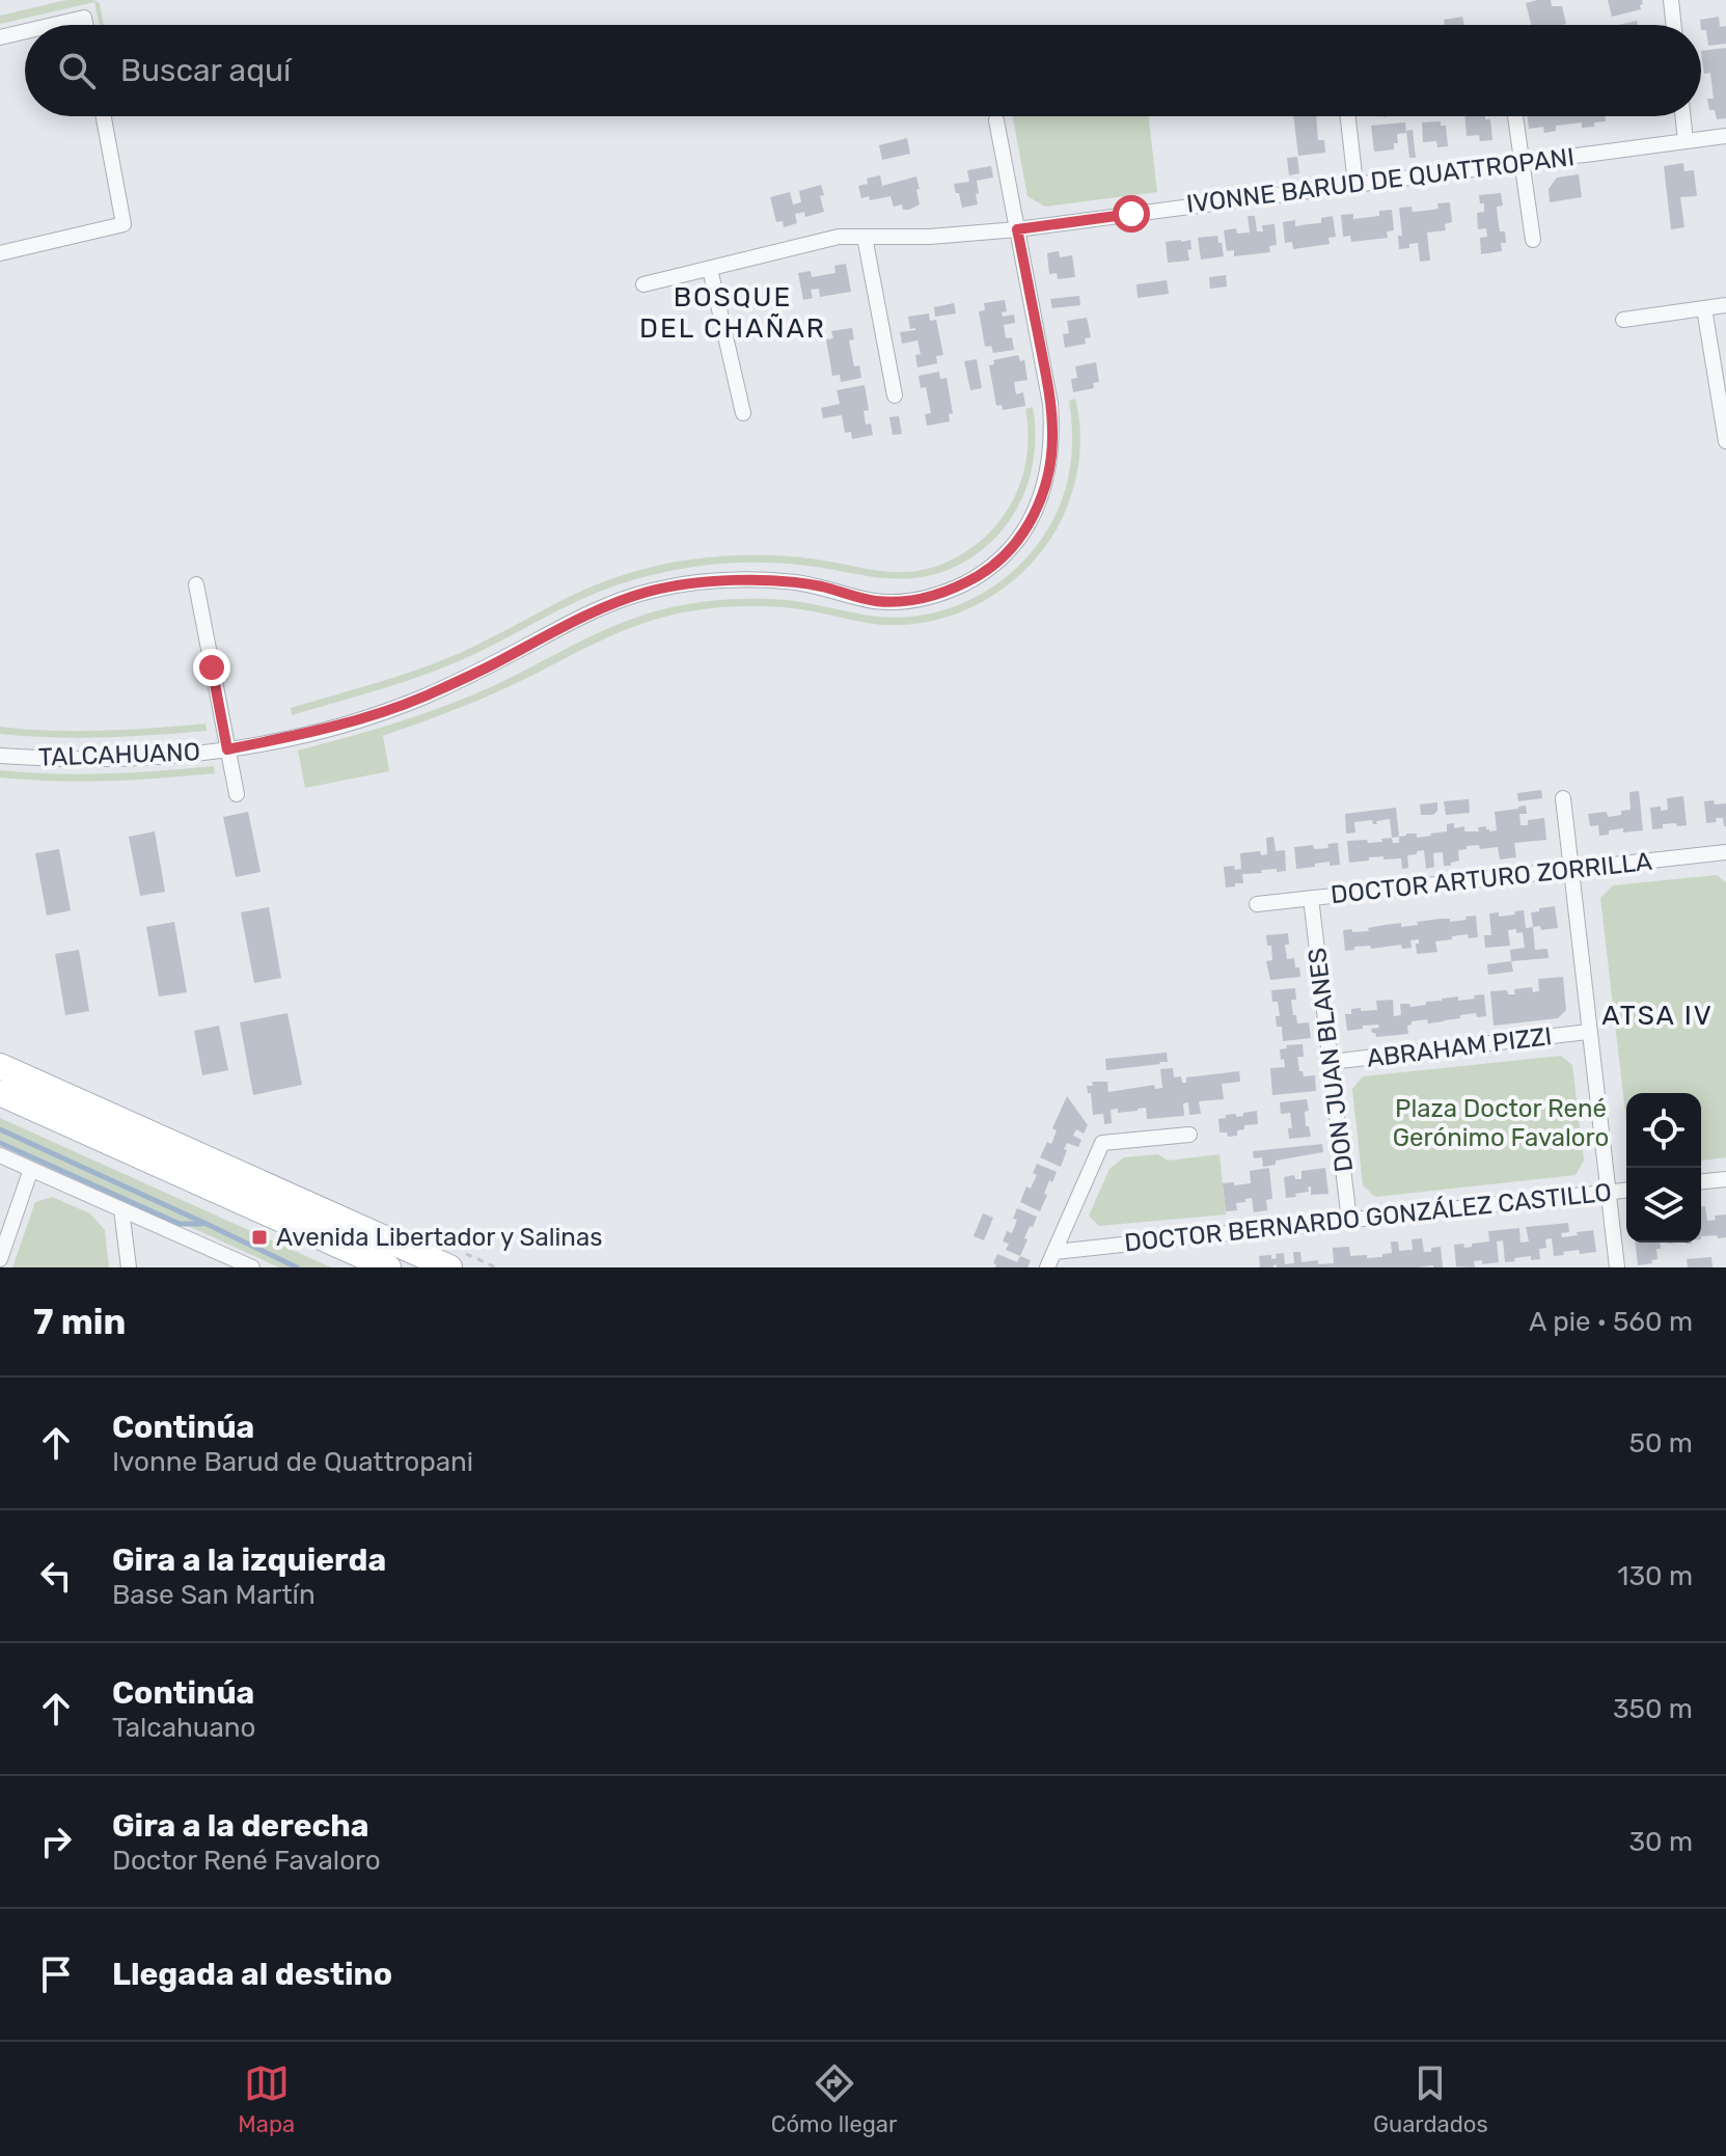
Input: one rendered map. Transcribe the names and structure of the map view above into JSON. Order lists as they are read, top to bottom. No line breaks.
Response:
{"streets":{"street":["IVONNE BARUD DE QUATTROPANI","TALCAHUANO","DOCTOR ARTURO ZORRILLA","ABRAHAM PIZZI","DON JUAN BLANES","DOCTOR BERNARDO GONZÁLEZ CASTILLO"]},"crossings":[["IVONNE BARUD DE QUATTROPANI","TALCAHUANO"],["DOCTOR ARTURO ZORRILLA","DON JUAN BLANES"],["ABRAHAM PIZZI","DON JUAN BLANES"],["DON JUAN BLANES","DOCTOR BERNARDO GONZÁLEZ CASTILLO"]],"districts":["BOSQUE DEL CHAÑAR","ATSA IV"],"parks":["Plaza Doctor René Gerónimo Favaloro"],"places":{"transit":["Avenida Libertador y Salinas"]},"page":{"search":"Buscar aquí","heading":["7 min","A pie · 560 m"],"list":[["Continúa","Ivonne Barud de Quattropani","50 m"],["Gira a la izquierda","Base San Martín","130 m"],["Continúa","Talcahuano","350 m"],["Gira a la derecha","Doctor René Favaloro","30 m"],"Llegada al destino"],"nav":["Mapa","Cómo llegar","Guardados"]}}
